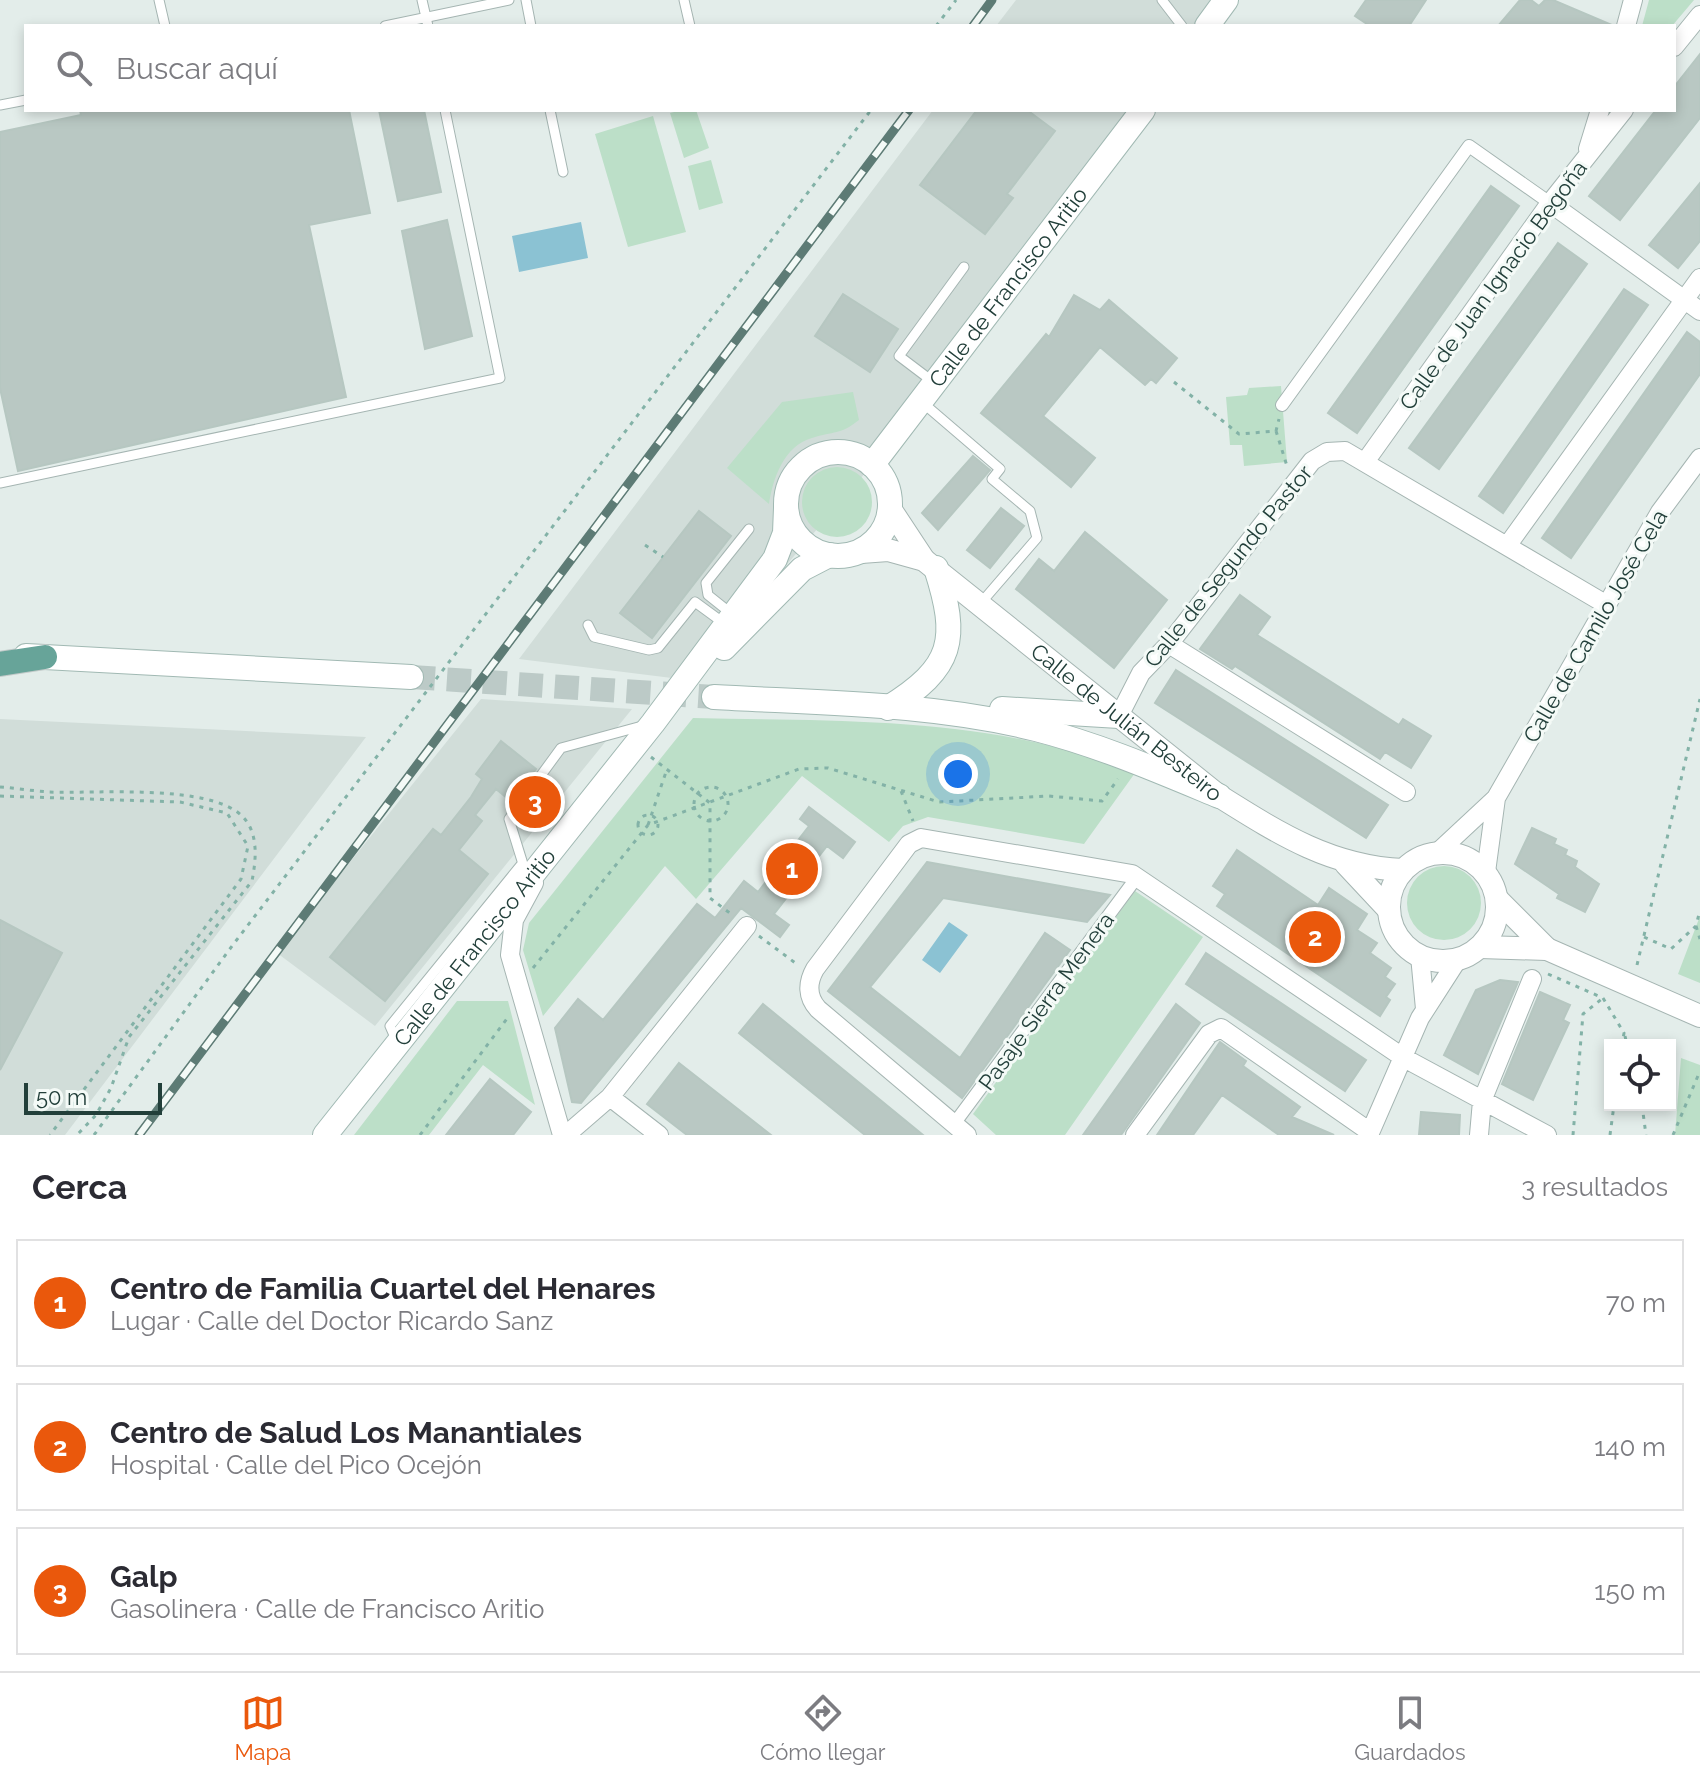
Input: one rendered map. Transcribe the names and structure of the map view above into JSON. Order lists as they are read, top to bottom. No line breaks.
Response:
{"streets":{"main road":["Calle de Francisco Aritio"],"street":["Calle de Juan Ignacio Begoña","Calle de Segundo Pastor","Calle de Camilo José Cela","Calle de Julián Besteiro","Pasaje Sierra Menera"]},"crossings":[["Calle de Juan Ignacio Begoña","Calle de Segundo Pastor"],["Calle de Francisco Aritio","Calle de Julián Besteiro"],["Calle de Segundo Pastor","Calle de Camilo José Cela"],["Calle de Segundo Pastor","Calle de Julián Besteiro"],["Calle de Camilo José Cela","Calle de Julián Besteiro"]],"scale_bar":"50 m","page":{"search":"Buscar aquí","pins":["3","1","2"],"scale":"50 m","heading":["Cerca","3 resultados"],"list":[{"mark":"1","name":"Centro de Familia Cuartel del Henares","note":"Lugar · Calle del Doctor Ricardo Sanz","value":"70 m"},{"mark":"2","name":"Centro de Salud Los Manantiales","note":"Hospital · Calle del Pico Ocejón","value":"140 m"},{"mark":"3","name":"Galp","note":"Gasolinera · Calle de Francisco Aritio","value":"150 m"}],"nav":["Mapa","Cómo llegar","Guardados"]}}
